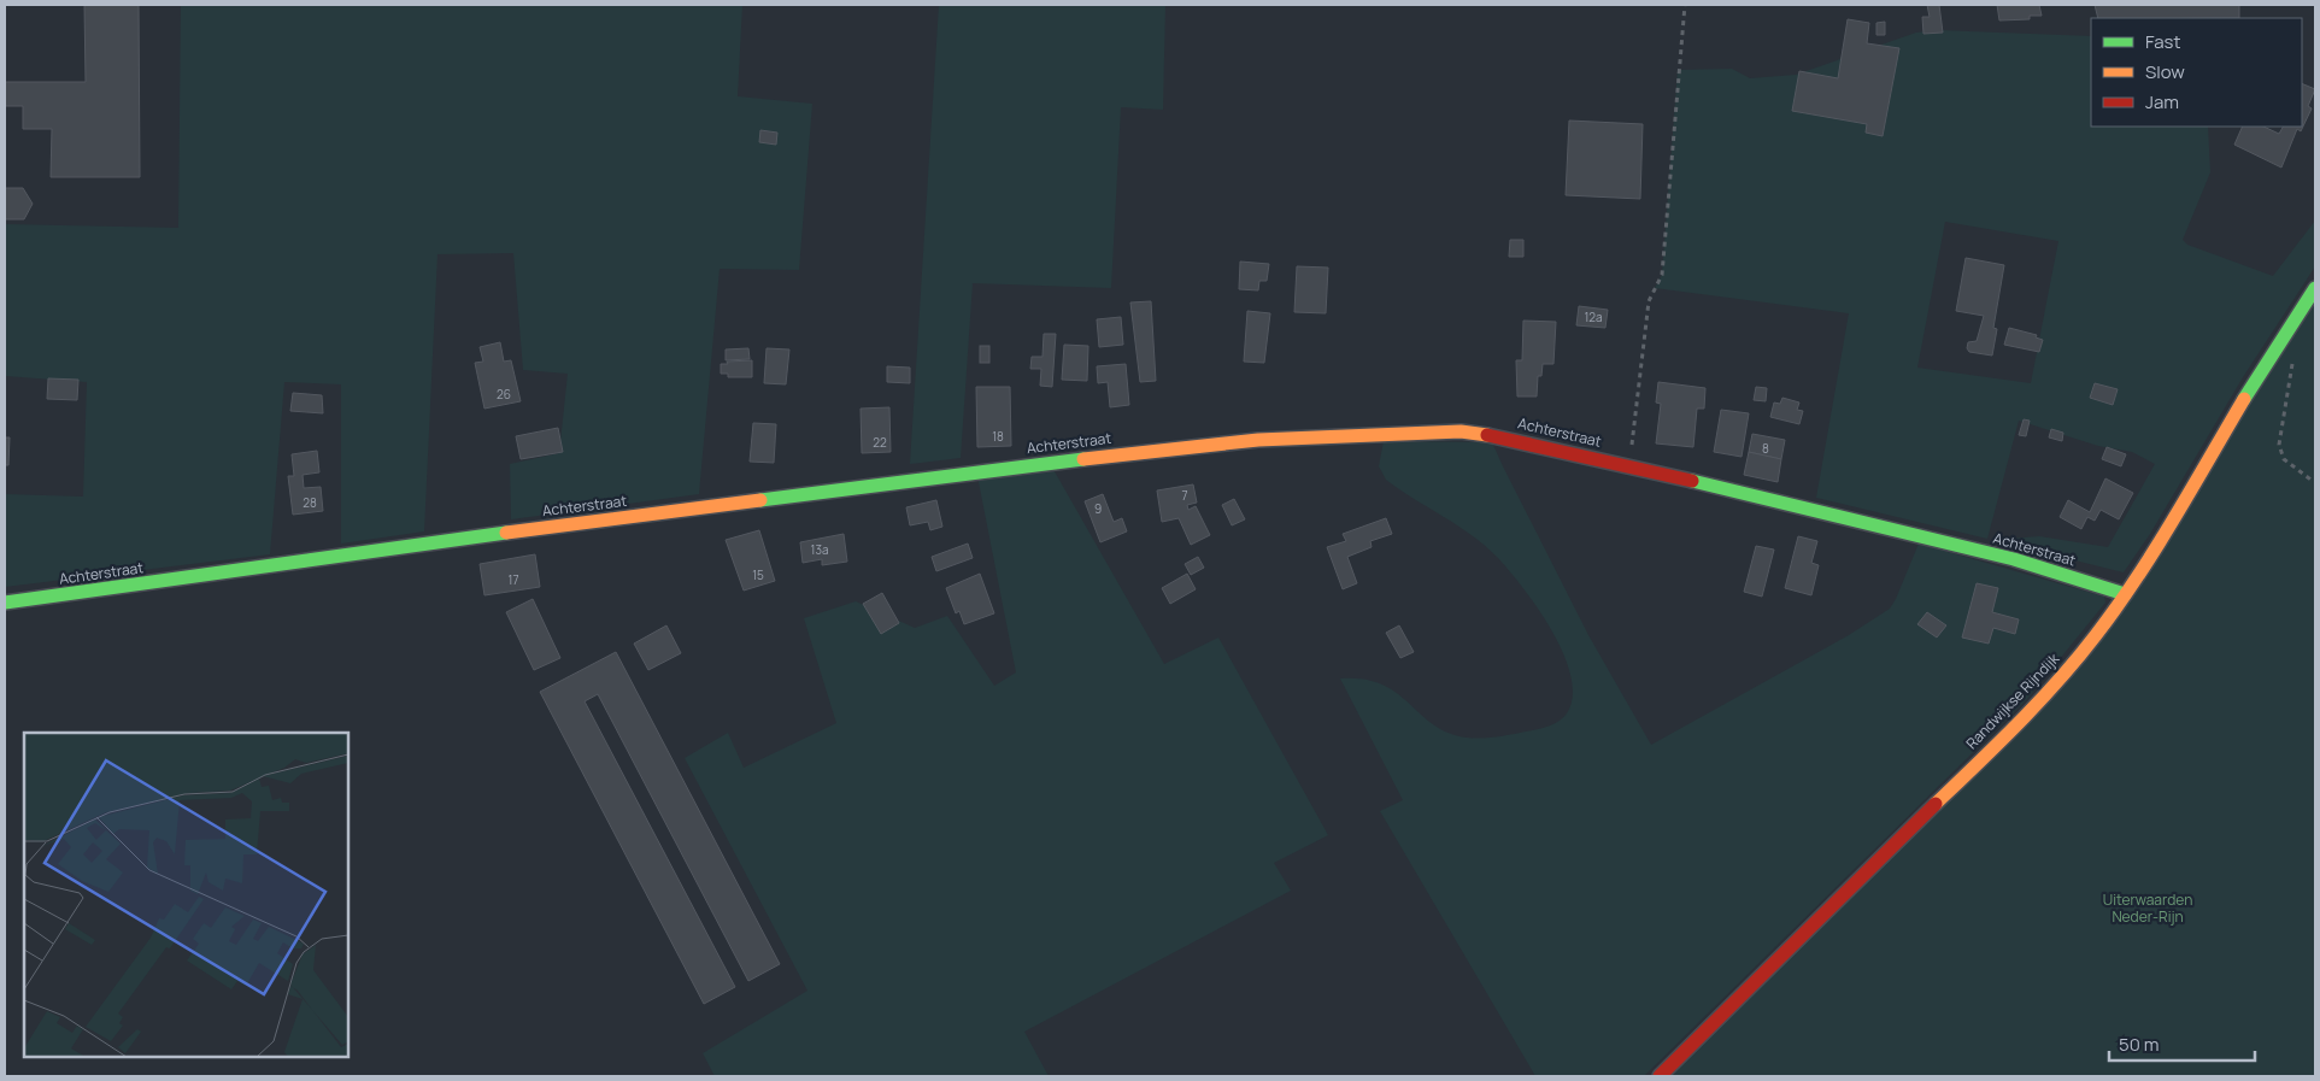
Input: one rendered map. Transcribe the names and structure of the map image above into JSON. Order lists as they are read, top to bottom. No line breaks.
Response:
{"streets":{"street":["Achterstraat","Randwijkse Rijndijk"]},"crossings":[["Achterstraat","Randwijkse Rijndijk"]],"parks":["Uiterwaarden Neder-Rijn"],"house_numbers":["12a","26","18","22","8","7","28","9","13a","15","17"],"legend":["Fast","Slow","Jam"],"scale_bar":"50 m"}
